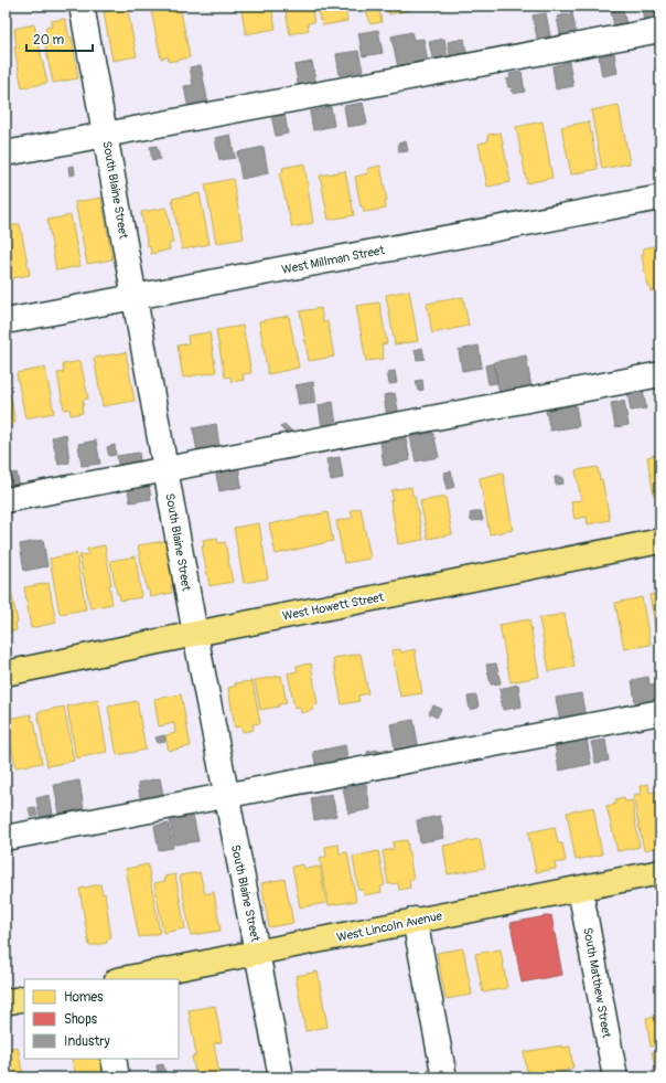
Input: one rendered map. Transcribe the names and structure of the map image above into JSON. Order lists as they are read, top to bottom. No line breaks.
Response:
{"streets":{"main road":["West Howett Street","West Lincoln Avenue"],"street":["South Blaine Street","West Millman Street","South Matthew Street"]},"crossings":[["South Blaine Street","West Millman Street"],["South Blaine Street","West Howett Street"],["South Blaine Street","West Lincoln Avenue"],["West Lincoln Avenue","South Matthew Street"]],"legend":["Homes","Shops","Industry"],"scale_bar":"20 m"}
